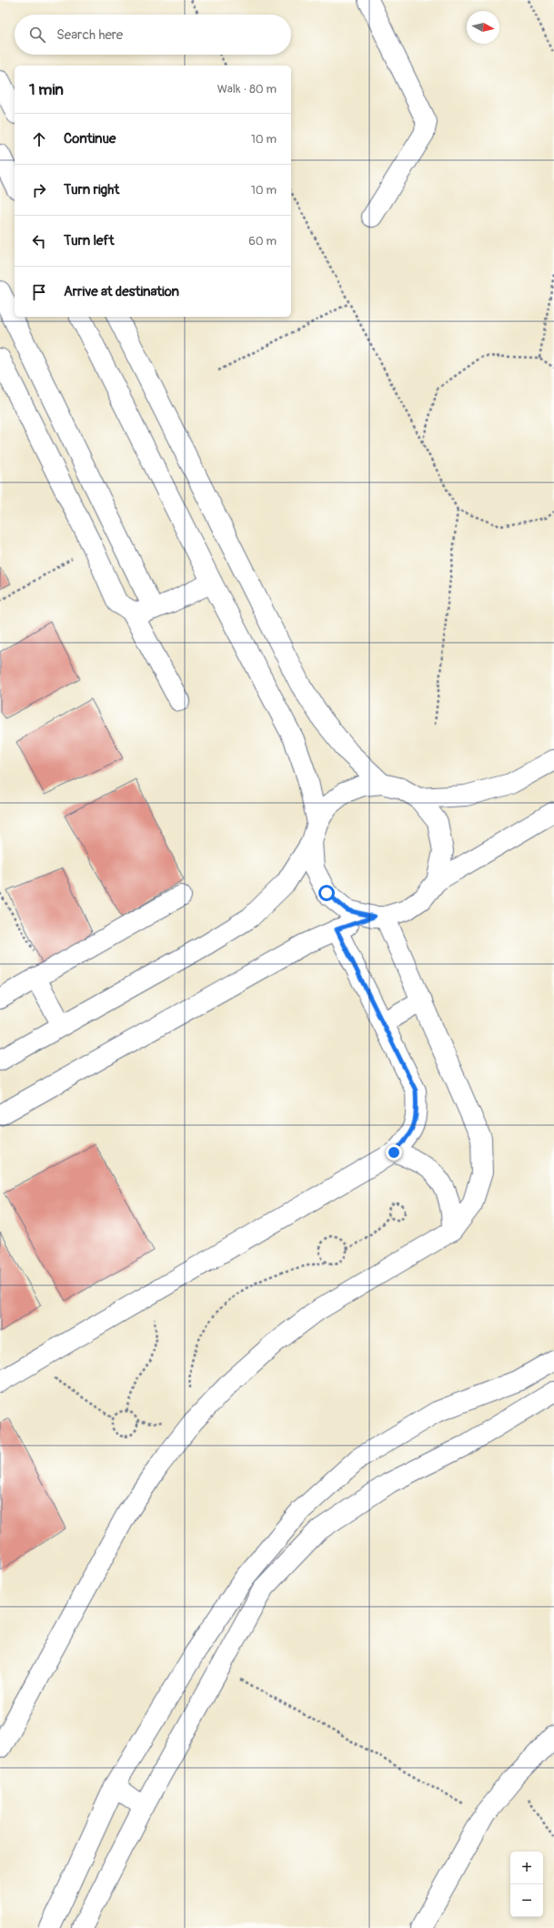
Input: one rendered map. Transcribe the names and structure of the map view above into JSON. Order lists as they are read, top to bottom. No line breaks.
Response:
{"north":"right","page":{"search":"Search here","heading":["1 min","Walk · 80 m"],"list":[["Continue","10 m"],["Turn right","10 m"],["Turn left","60 m"],"Arrive at destination"],"map_buttons":["+","−"]}}
